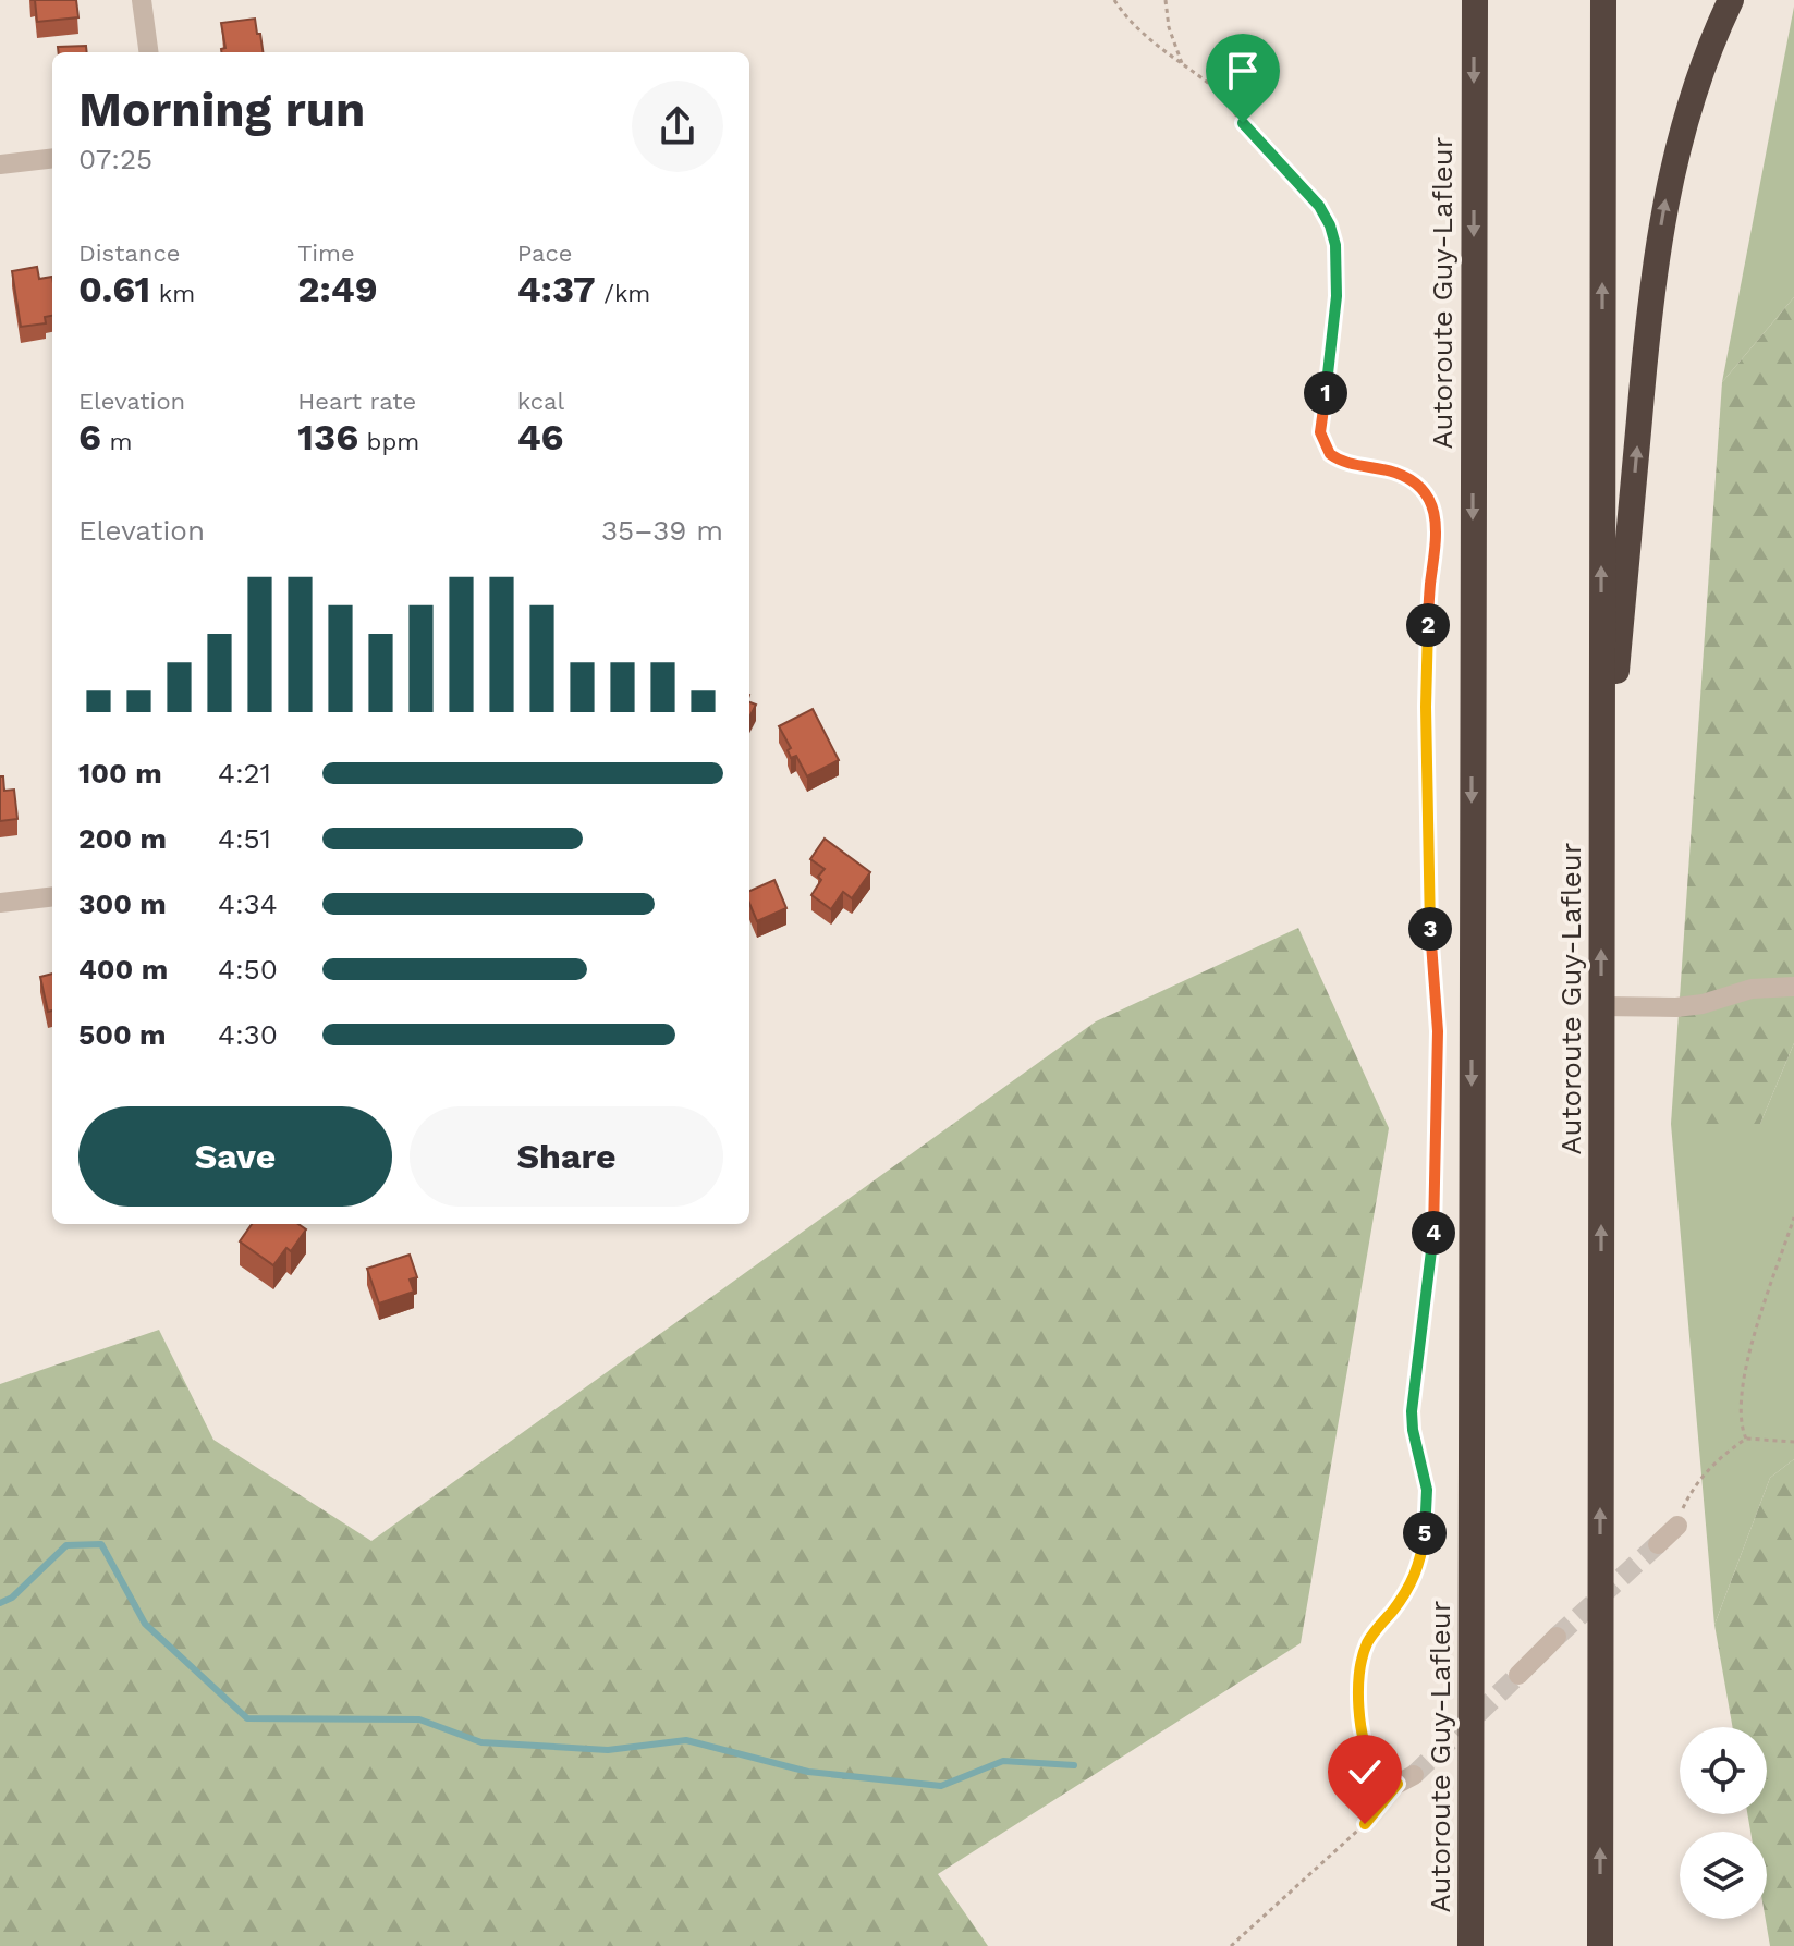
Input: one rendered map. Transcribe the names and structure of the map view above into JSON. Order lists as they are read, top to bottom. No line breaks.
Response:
{"streets":{"highway":["Autoroute Guy-Lafleur"]},"page":{"heading":["Morning run","07:25"],"stats":[["Distance","0.61 km"],["Time","2:49"],["Pace","4:37 /km"],["Elevation","6 m"],["Heart rate","136 bpm"],["kcal","46"]],"pins":["1","2","3","4","5"],"chart":["Elevation","35–39 m"],"list":[{"name":"100 m","note":"4:21"},{"name":"200 m","note":"4:51"},{"name":"300 m","note":"4:34"},{"name":"400 m","note":"4:50"},{"name":"500 m","note":"4:30"}],"buttons":["Save","Share"]}}
